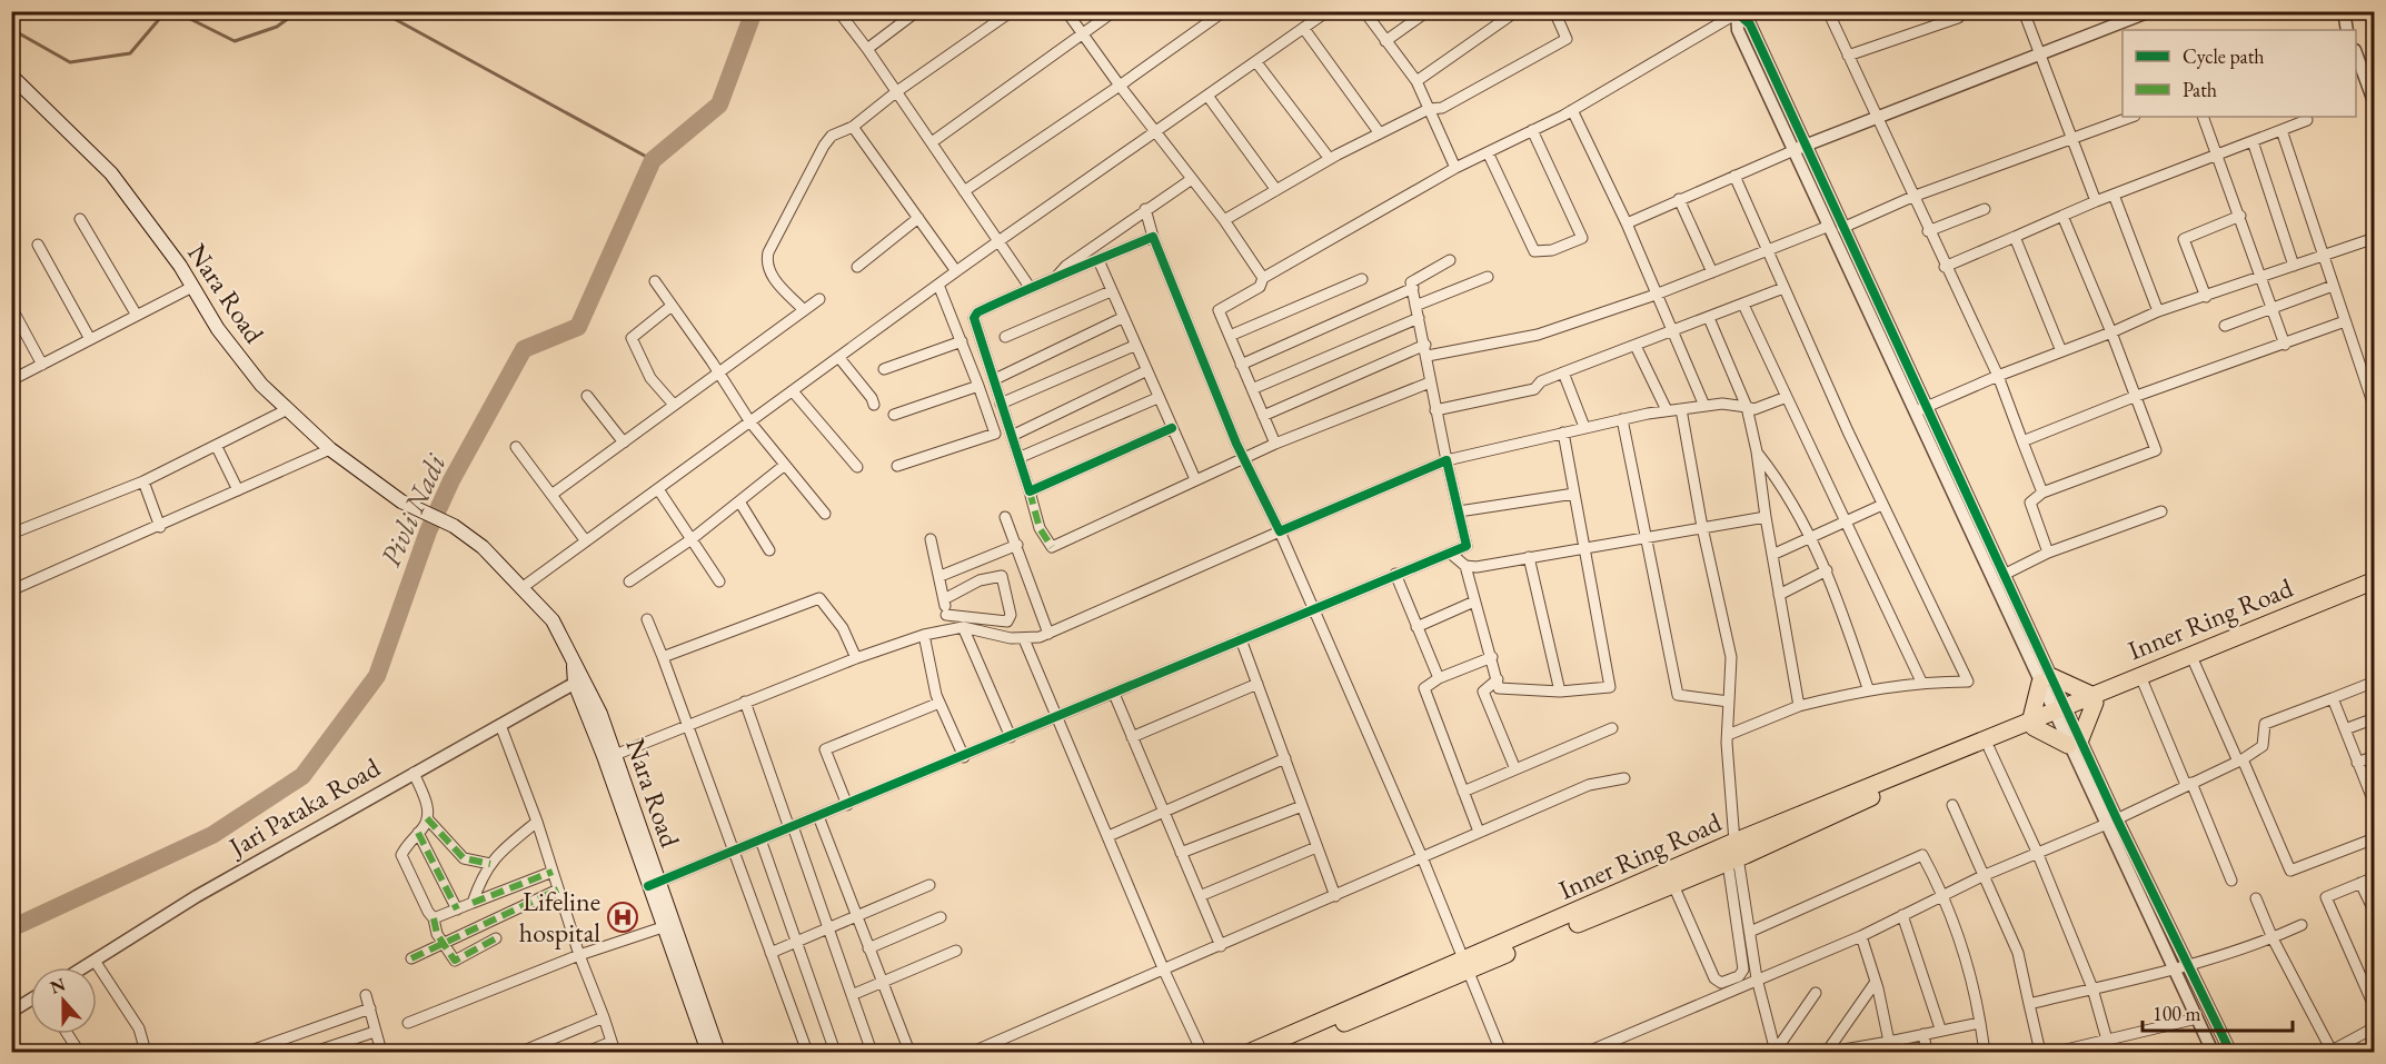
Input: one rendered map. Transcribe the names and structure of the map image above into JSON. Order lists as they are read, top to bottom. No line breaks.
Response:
{"streets":{"highway":["Inner Ring Road"],"main road":["Nara Road"],"street":["Jari Pataka Road"]},"crossings":[["Nara Road","Jari Pataka Road"]],"water":["Pivli Nadi"],"places":{"hospital":["Lifeline hospital"]},"legend":["Cycle path","Path"],"scale_bar":"100 m","north":"top"}
